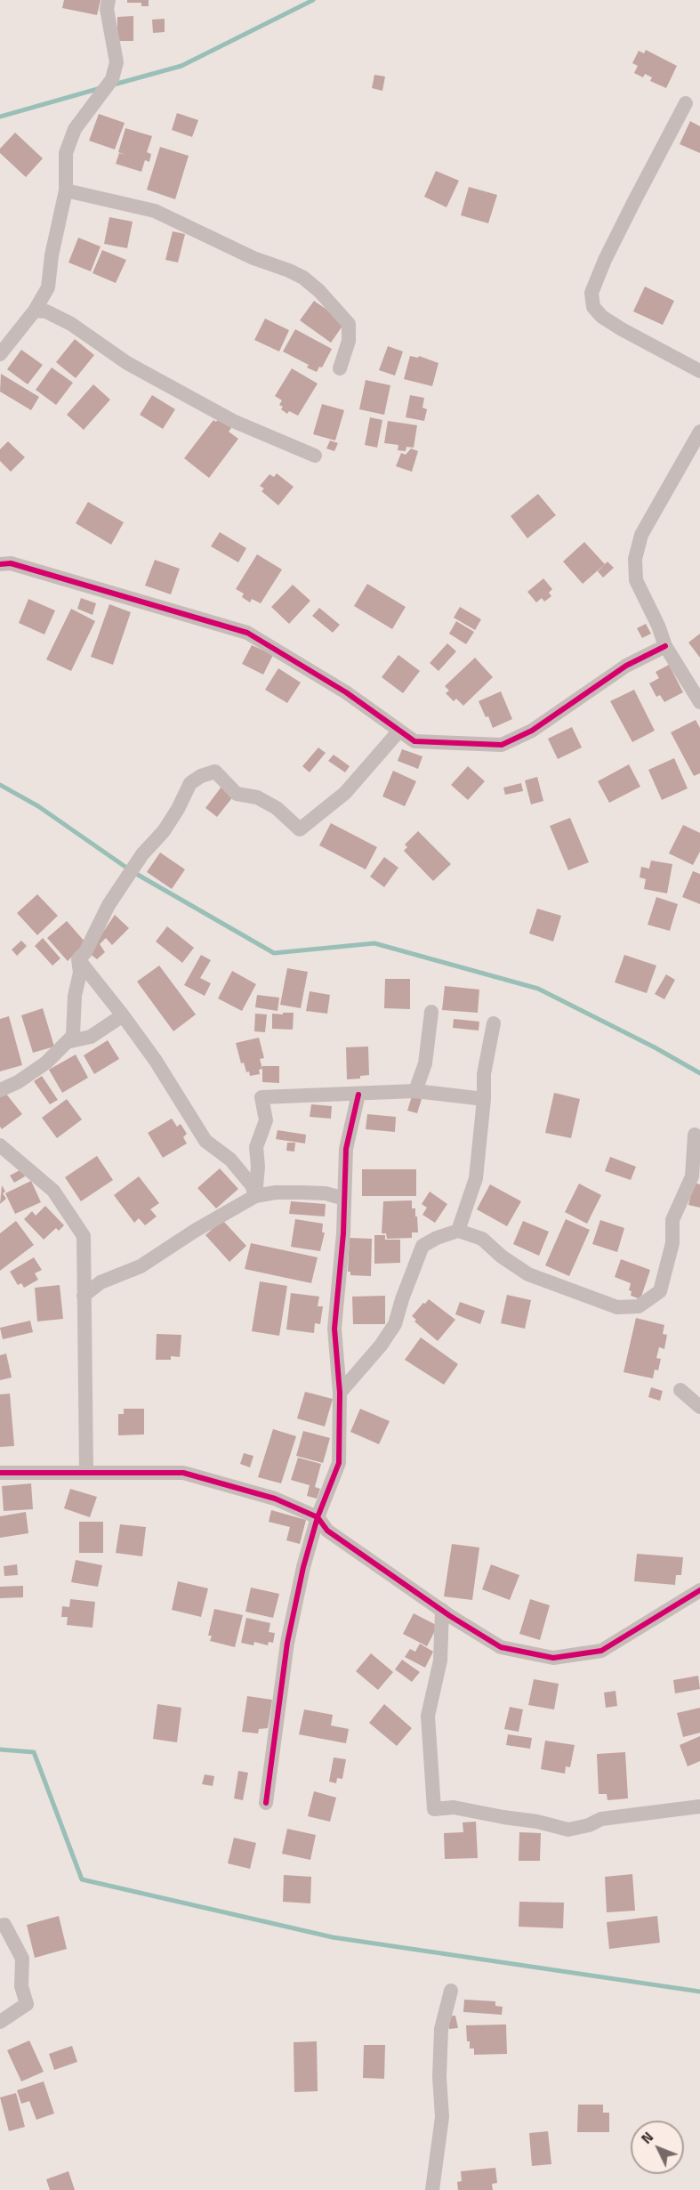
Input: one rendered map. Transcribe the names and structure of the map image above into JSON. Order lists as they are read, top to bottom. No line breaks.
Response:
{"north":"top left"}
